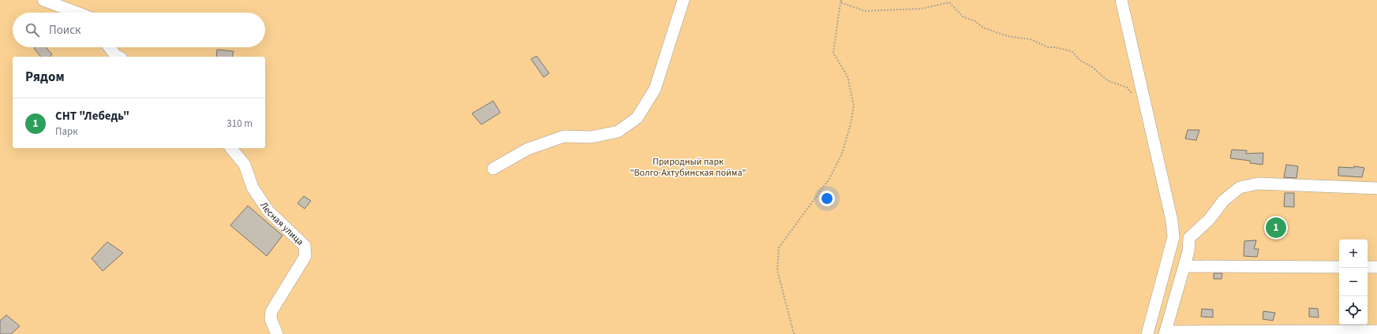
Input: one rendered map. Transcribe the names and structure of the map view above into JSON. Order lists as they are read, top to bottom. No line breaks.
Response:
{"streets":{"street":["Лесная улица"]},"parks":["Природный парк \"Волго-Ахтубинская пойма\""],"page":{"search":"Поиск","heading":"Рядом","list":[{"mark":"1","name":"СНТ \"Лебедь\"","note":"Парк","value":"310 m"}],"pins":"1","map_buttons":["+","−"]}}
